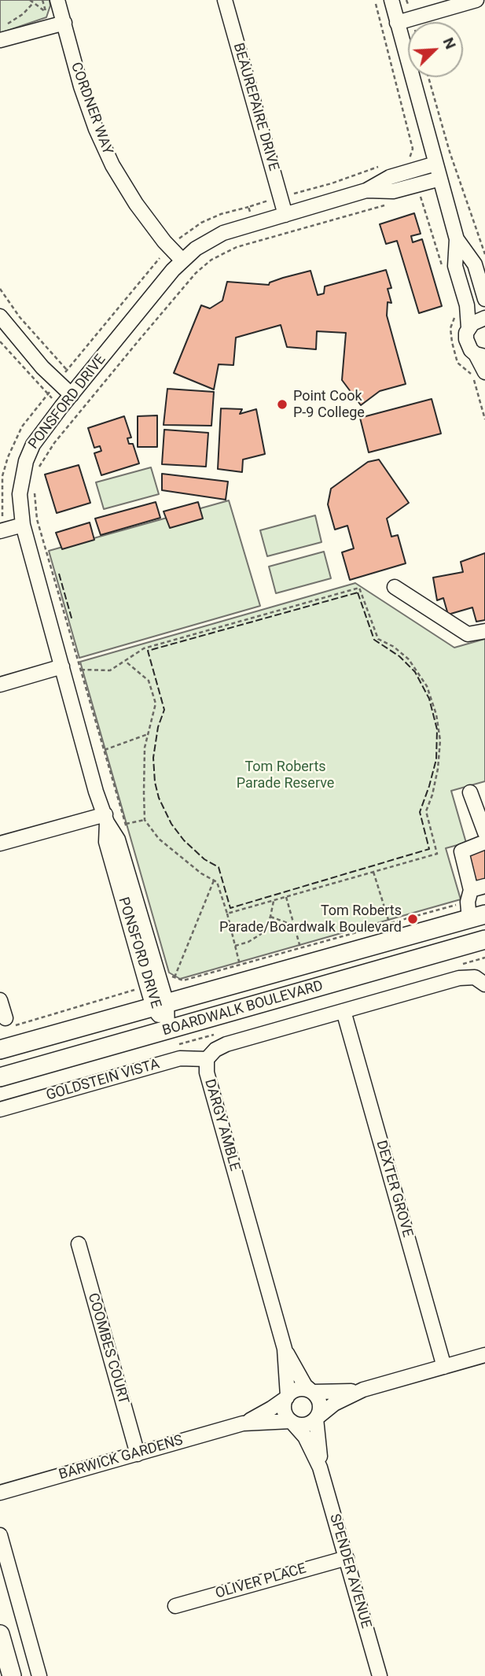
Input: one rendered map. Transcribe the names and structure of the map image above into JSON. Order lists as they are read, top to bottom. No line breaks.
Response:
{"streets":{"main road":["BOARDWALK BOULEVARD"],"street":["BEAUREPAIRE DRIVE","CORDNER WAY","PONSFORD DRIVE","GOLDSTEIN VISTA","DARGY AMBLE","DEXTER GROVE","COOMBES COURT","BARWICK GARDENS","SPENDER AVENUE","OLIVER PLACE"]},"crossings":[["BEAUREPAIRE DRIVE","PONSFORD DRIVE"],["CORDNER WAY","PONSFORD DRIVE"],["PONSFORD DRIVE","BOARDWALK BOULEVARD"],["GOLDSTEIN VISTA","DARGY AMBLE"],["DARGY AMBLE","DEXTER GROVE"],["DARGY AMBLE","BARWICK GARDENS"],["DARGY AMBLE","SPENDER AVENUE"],["COOMBES COURT","BARWICK GARDENS"],["BARWICK GARDENS","SPENDER AVENUE"],["SPENDER AVENUE","OLIVER PLACE"]],"parks":["Tom Roberts Parade Reserve"],"places":["Point Cook P-9 College","Tom Roberts Parade/Boardwalk Boulevard"],"north":"top right"}
